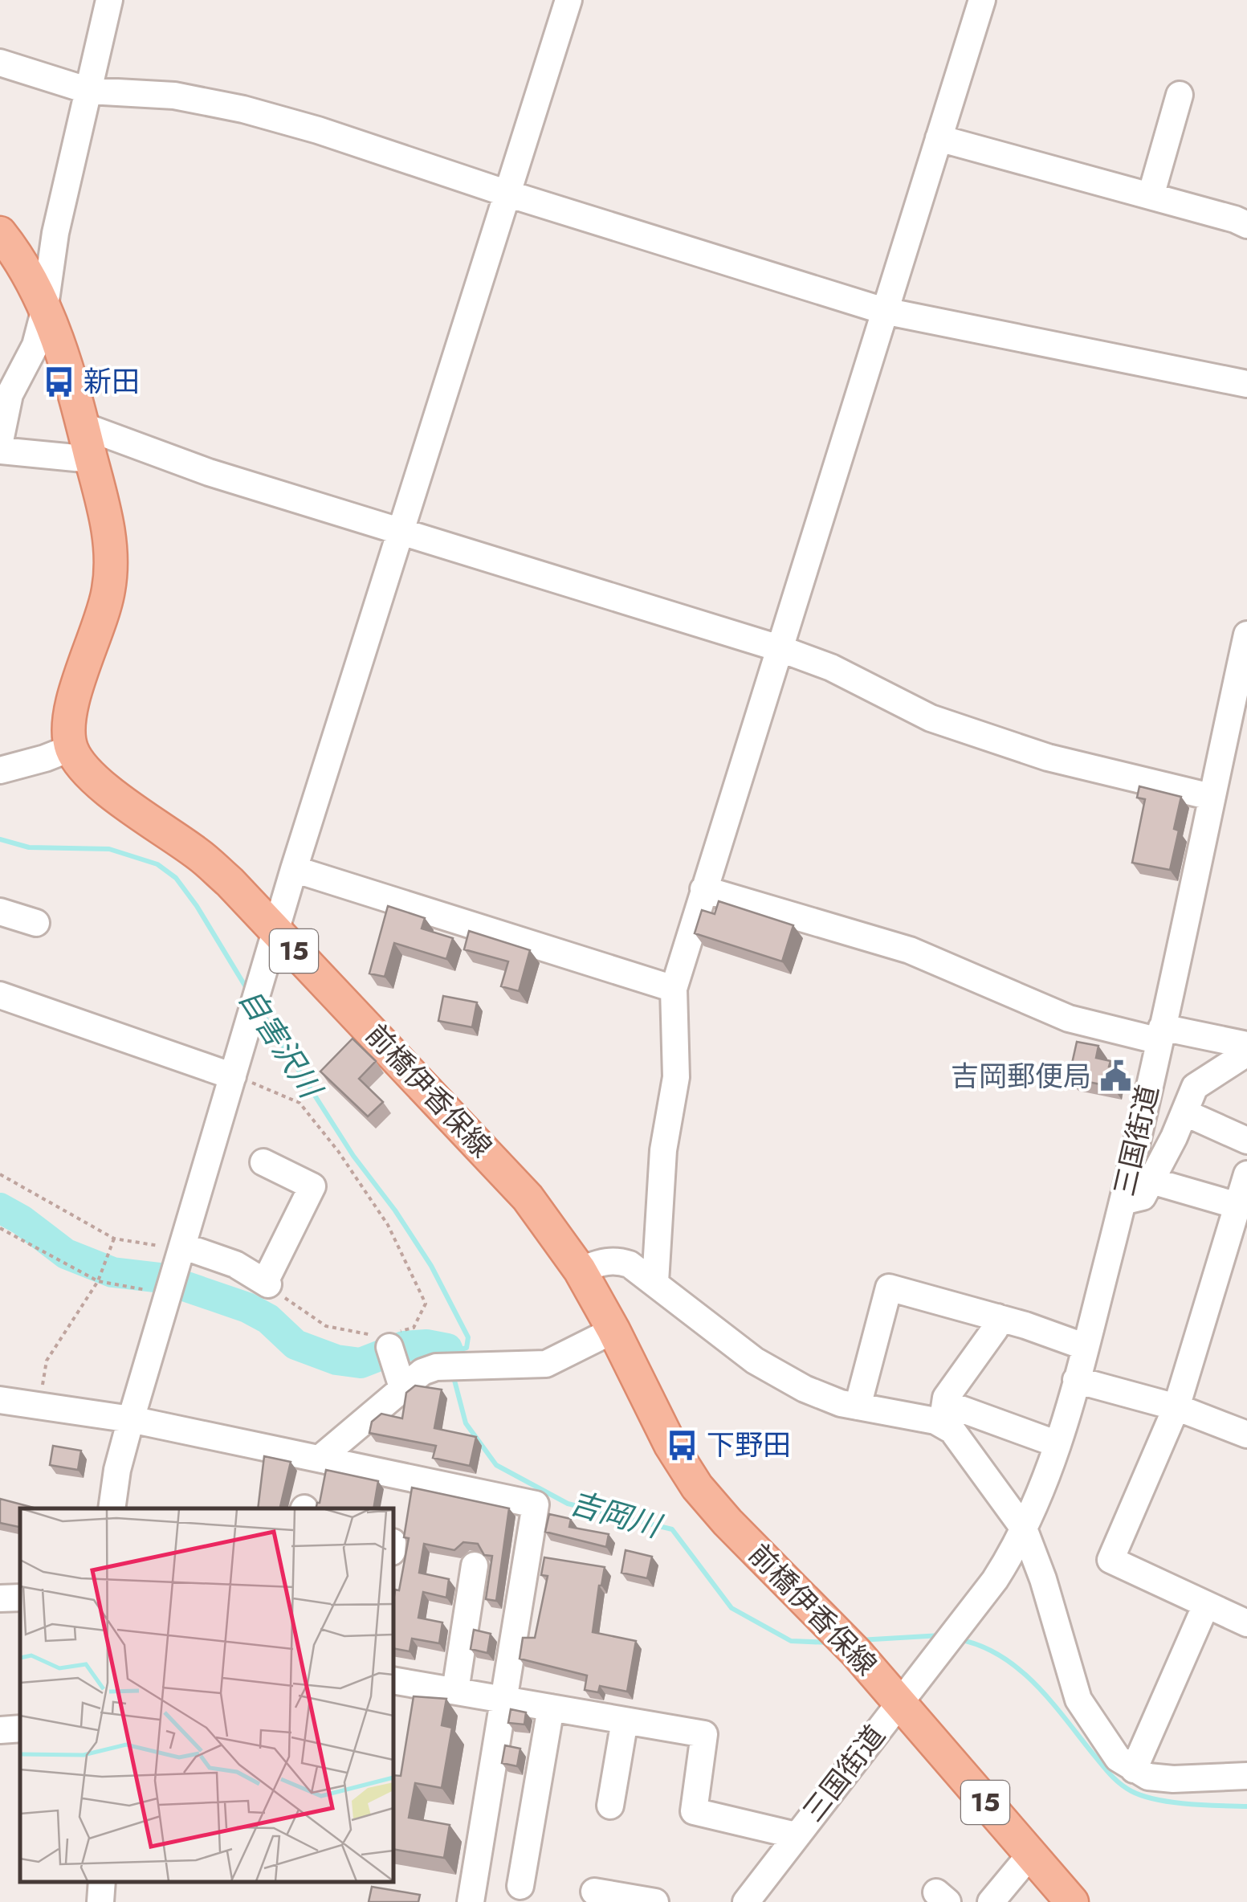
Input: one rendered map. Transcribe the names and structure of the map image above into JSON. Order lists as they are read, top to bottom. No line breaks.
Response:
{"streets":{"main road":["15","前橋伊香保線"],"street":["三国街道"]},"crossings":[["前橋伊香保線","三国街道"]],"water":["自害沢川","吉岡川"],"places":{"bus stop":["新田","下野田"],"public building":["吉岡郵便局"]}}
